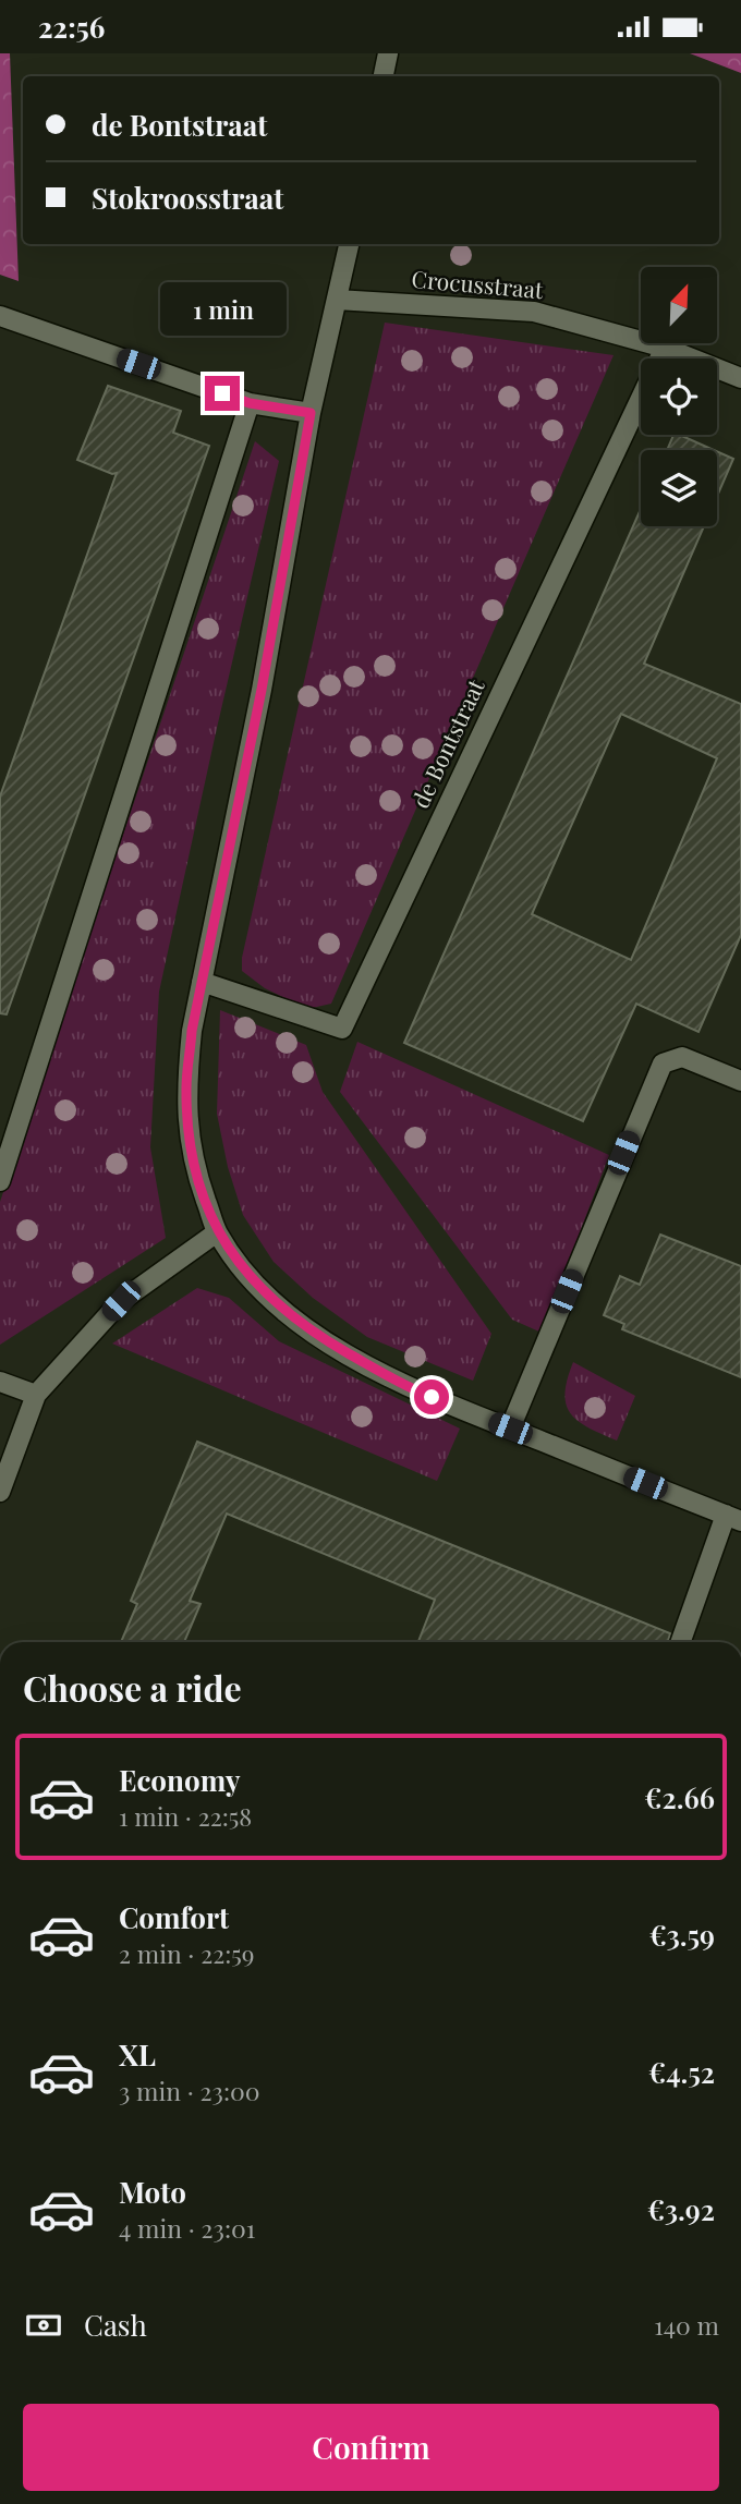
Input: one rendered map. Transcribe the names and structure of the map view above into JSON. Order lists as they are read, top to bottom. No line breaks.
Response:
{"streets":{"street":["Crocusstraat","de Bontstraat"]},"crossings":[["Crocusstraat","de Bontstraat"]],"north":"top right","page":{"status":"22:56","banner":["de Bontstraat","Stokroosstraat"],"bubble":"1 min","heading":"Choose a ride","list":[{"name":"Economy","note":"1 min · 22:58","value":"€2.66"},{"name":"Comfort","note":"2 min · 22:59","value":"€3.59"},{"name":"XL","note":"3 min · 23:00","value":"€4.52"},{"name":"Moto","note":"4 min · 23:01","value":"€3.92"}],"pay":["Cash","140 m"],"buttons":"Confirm"}}
